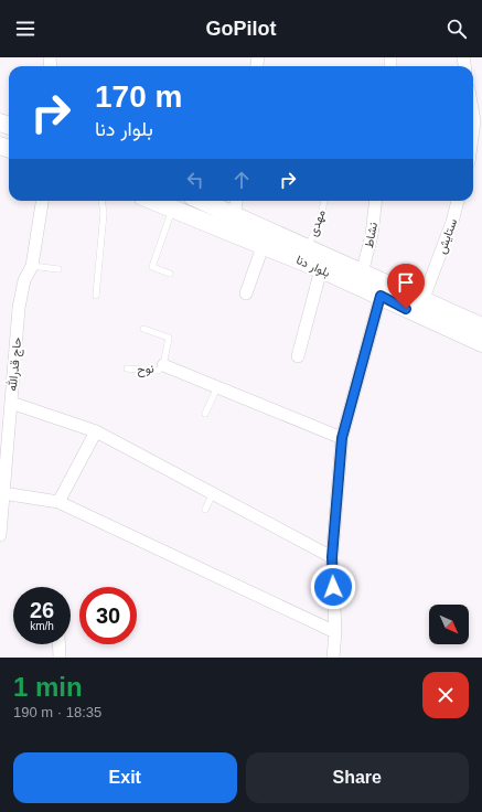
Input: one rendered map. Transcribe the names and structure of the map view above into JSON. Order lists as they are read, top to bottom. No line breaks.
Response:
{"streets":{"main road":["بلوار دنا"],"street":["نشاط","ستایش","حاج قدرالله"],"lane":["مهدی","نوح"]},"crossings":[["مهدی","بلوار دنا"],["نشاط","بلوار دنا"],["ستایش","بلوار دنا"]],"north":"bottom right","page":{"header":"GoPilot","turn":["170 m","بلوار دنا"],"speed":"26 km/h","limit":"30","heading":["1 min","190 m · 18:35"],"buttons":["Exit","Share"]}}
